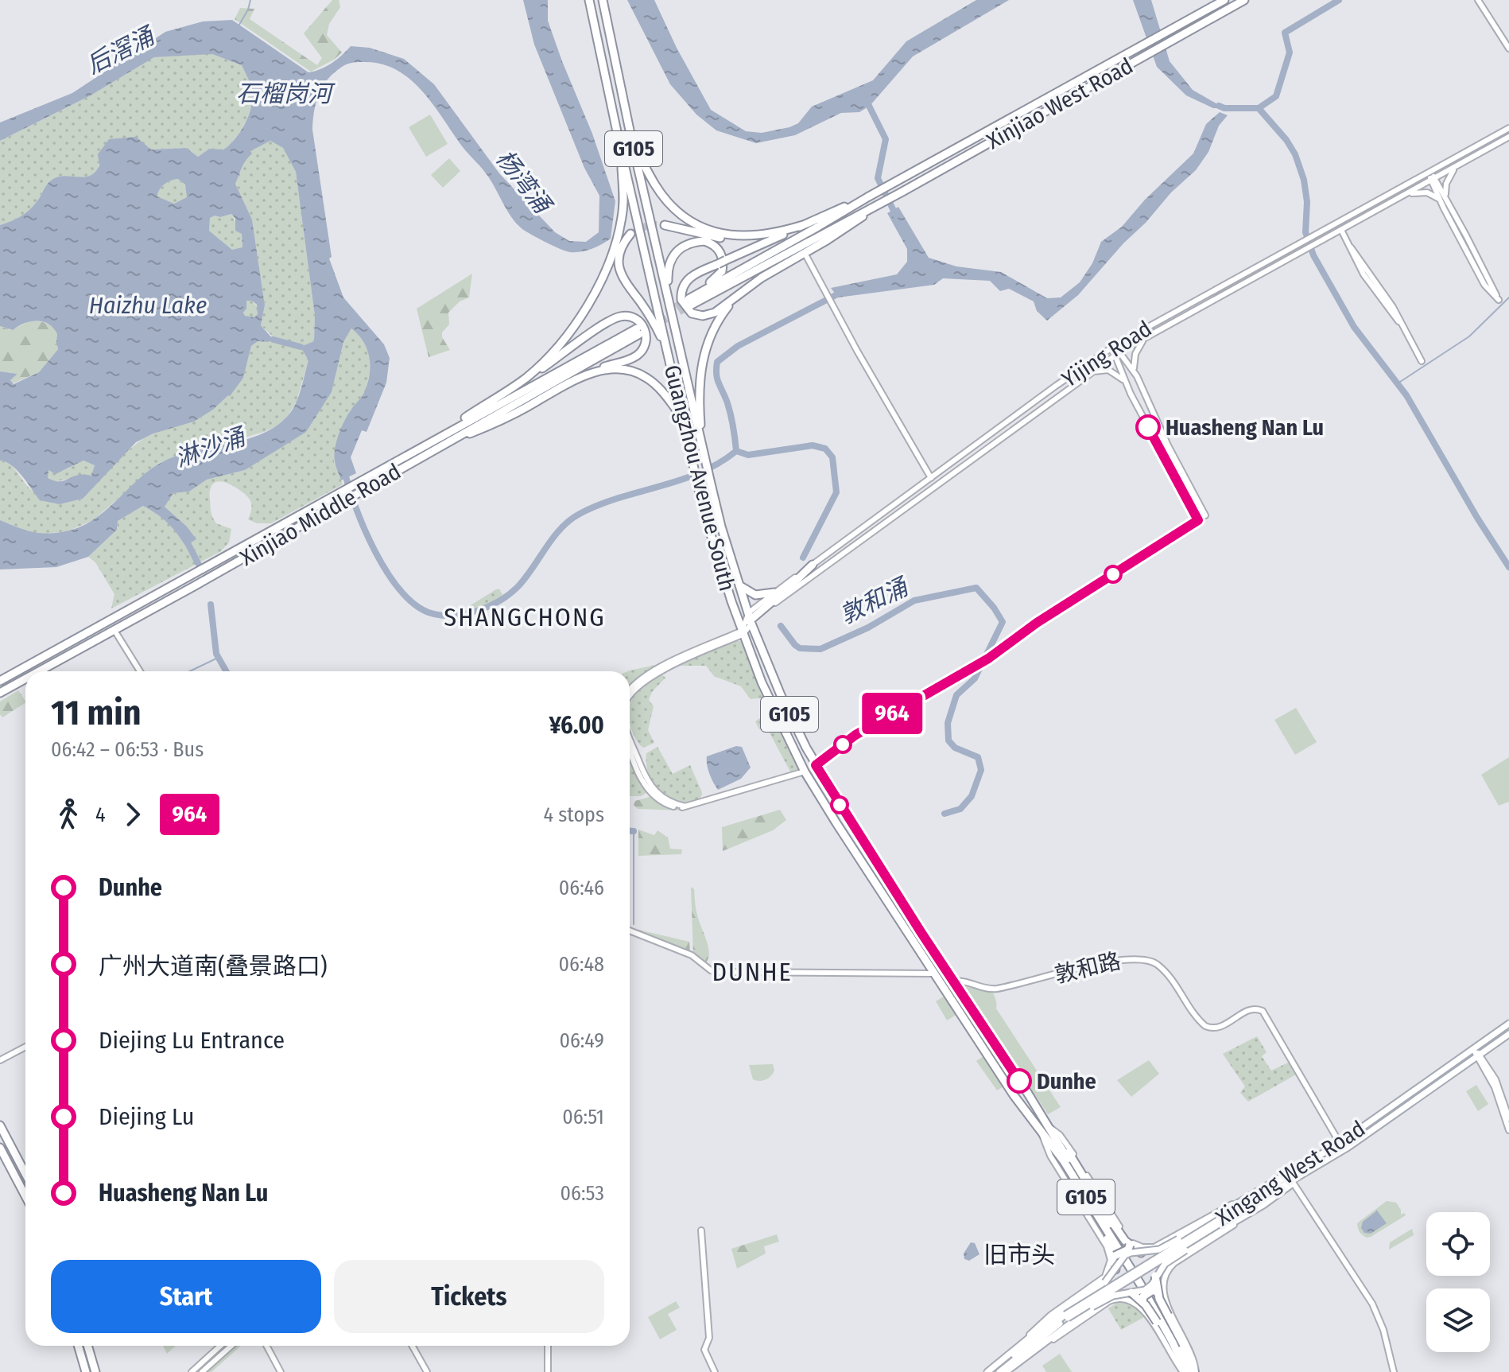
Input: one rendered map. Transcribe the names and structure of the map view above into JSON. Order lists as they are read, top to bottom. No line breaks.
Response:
{"streets":{"highway":["Xinjiao West Road","G105","Guangzhou Avenue South","Xinjiao Middle Road"],"main road":["Xingang West Road"],"street":["Yijing Road","敦和路"]},"crossings":[["Guangzhou Avenue South","敦和路"],["敦和路","Xingang West Road"]],"districts":["SHANGCHONG","DUNHE","旧市头"],"water":["后滘涌","石榴岗河","杨湾涌","Haizhu Lake","淋沙涌","敦和涌"],"places":["Huasheng Nan Lu","Dunhe"],"lines":["bus line 964"],"page":{"on_map":"964","heading":["11 min","06:42 – 06:53 · Bus","¥6.00"],"legs":["4","964","4 stops"],"list":[{"name":"Dunhe","value":"06:46"},{"name":"广州大道南(叠景路口)","value":"06:48"},{"name":"Diejing Lu Entrance","value":"06:49"},{"name":"Diejing Lu","value":"06:51"},{"name":"Huasheng Nan Lu","value":"06:53"}],"buttons":["Start","Tickets"]}}
